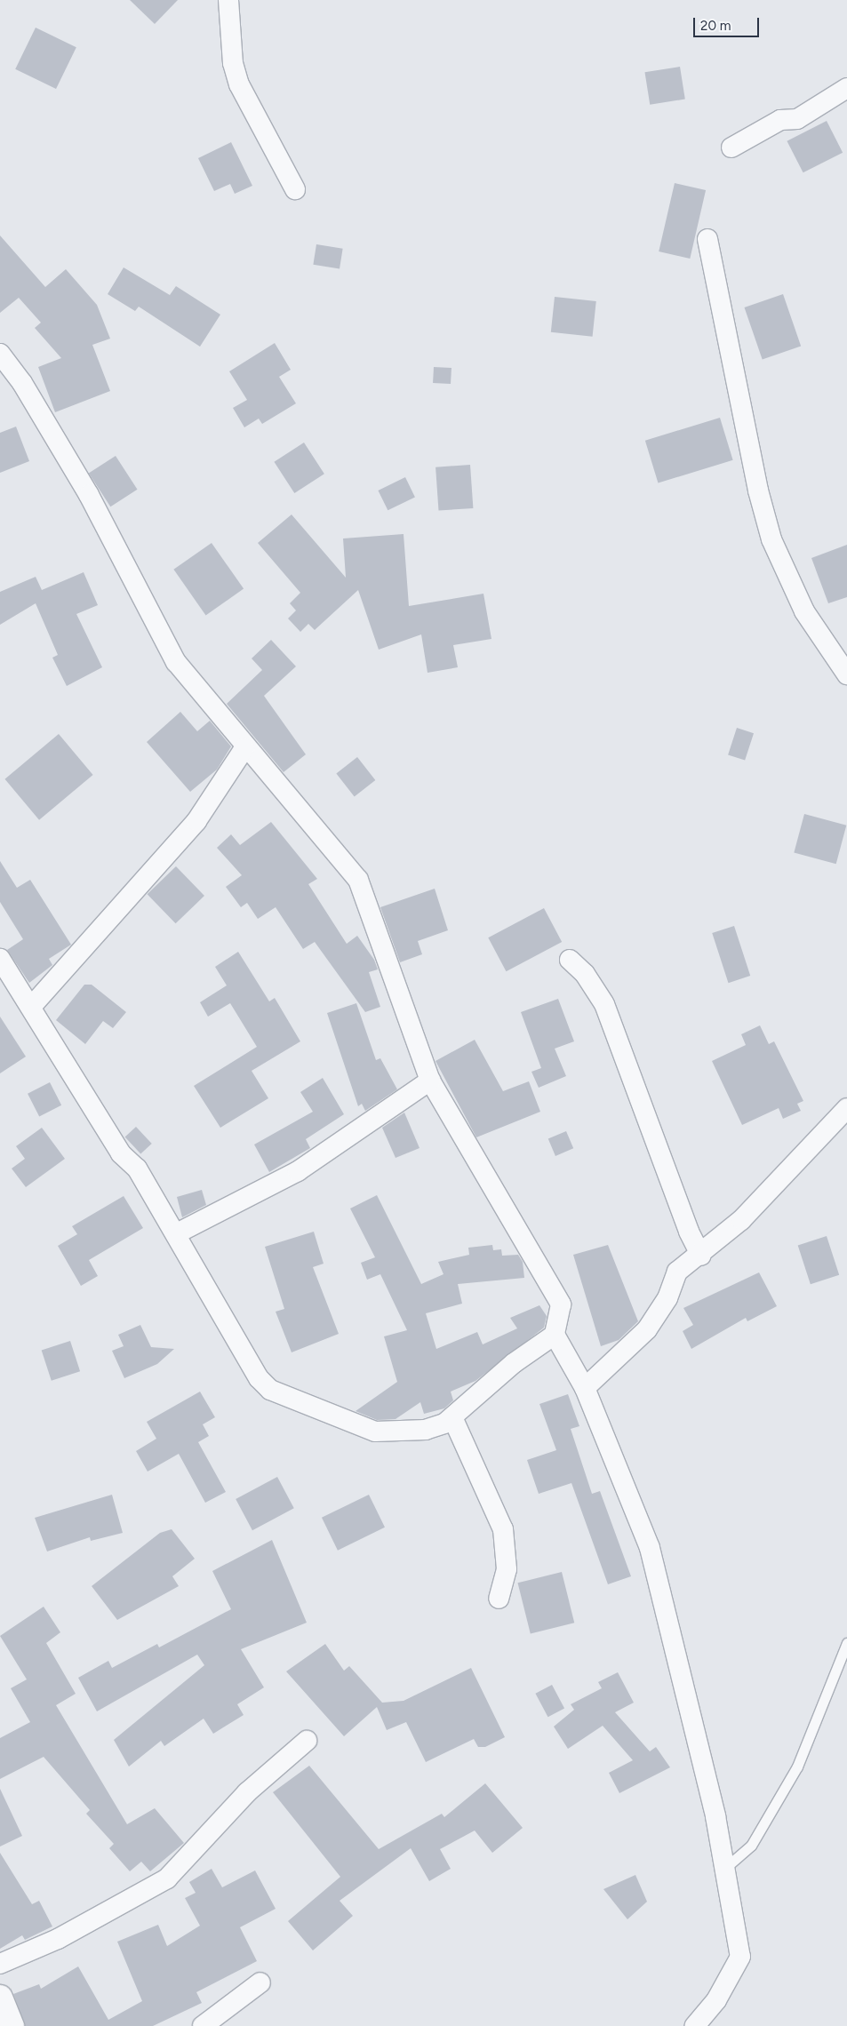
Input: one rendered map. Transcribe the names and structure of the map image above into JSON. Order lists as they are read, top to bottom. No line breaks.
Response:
{"scale_bar":"20 m"}
